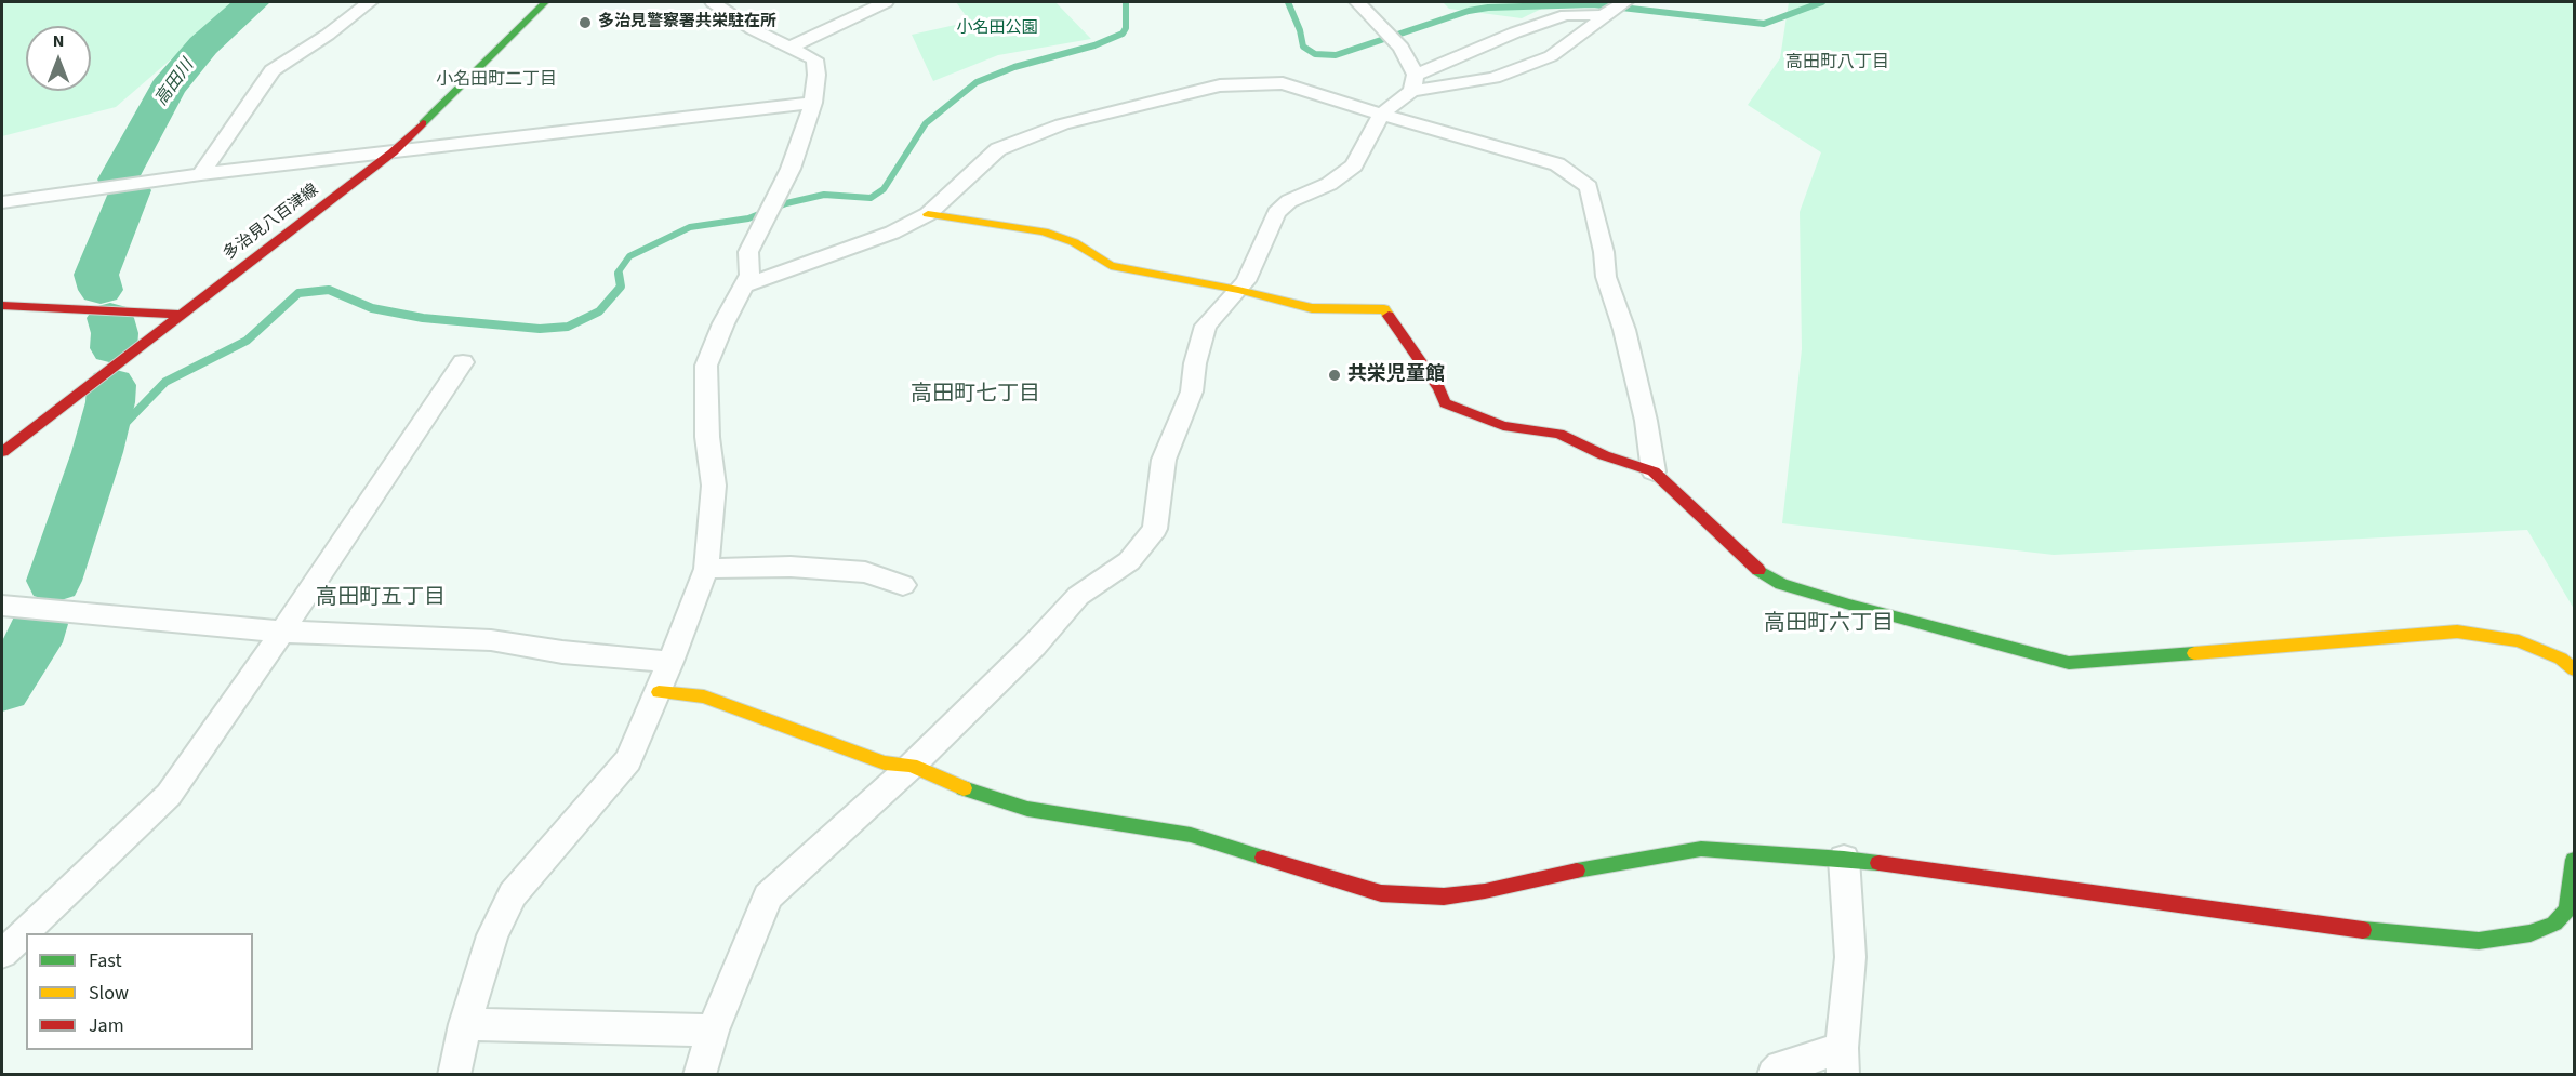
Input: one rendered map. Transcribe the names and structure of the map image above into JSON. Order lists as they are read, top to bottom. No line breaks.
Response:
{"streets":{"street":["多治見八百津線"]},"districts":["高田町八丁目","小名田町二丁目","高田町七丁目","高田町五丁目","高田町六丁目"],"water":["高田川"],"parks":["小名田公園"],"places":["多治見警察署共栄駐在所","共栄児童館"],"legend":["Fast","Slow","Jam"],"north":"top"}
